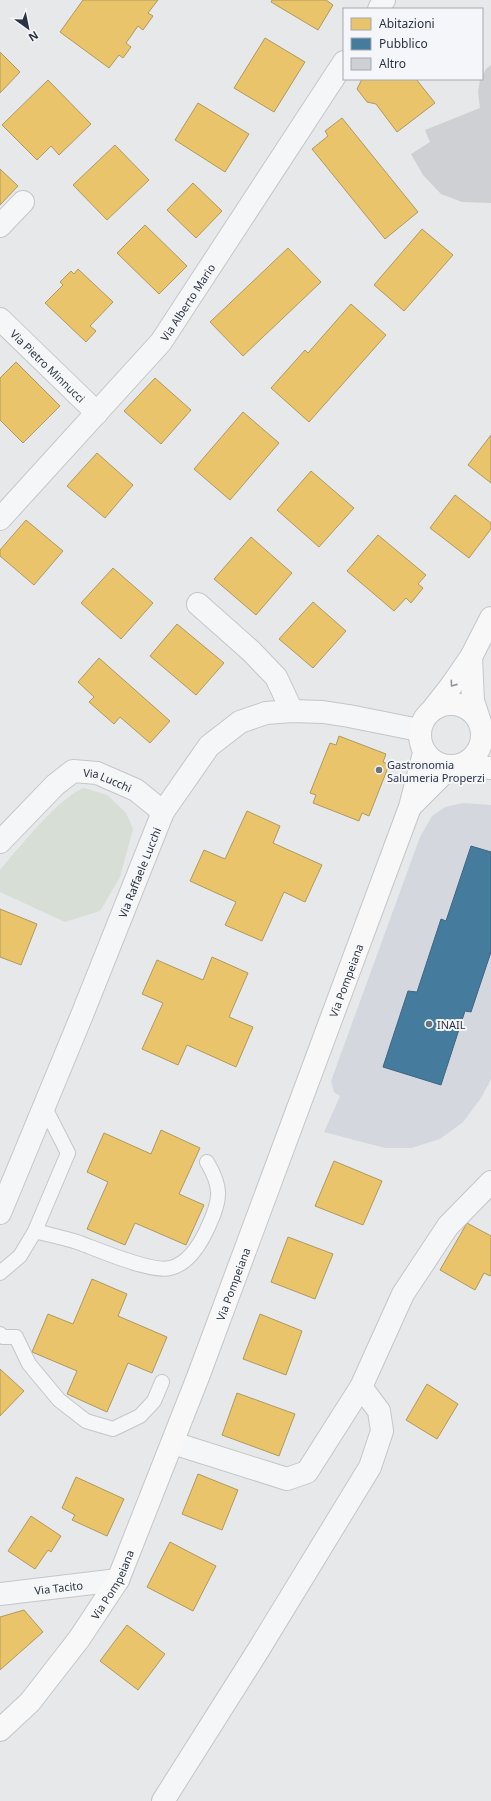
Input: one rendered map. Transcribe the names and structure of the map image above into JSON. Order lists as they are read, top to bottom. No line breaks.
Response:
{"streets":{"main road":["Via Pompeiana"],"street":["Via Alberto Mario","Via Pietro Minnucci","Via Lucchi","Via Raffaele Lucchi","Via Tacito"]},"crossings":[["Via Alberto Mario","Via Pietro Minnucci"],["Via Lucchi","Via Raffaele Lucchi"],["Via Raffaele Lucchi","Via Pompeiana"],["Via Pompeiana","Via Tacito"]],"places":["Gastronomia Salumeria Properzi","INAIL"],"legend":["Abitazioni","Pubblico","Altro"],"north":"bottom right"}
